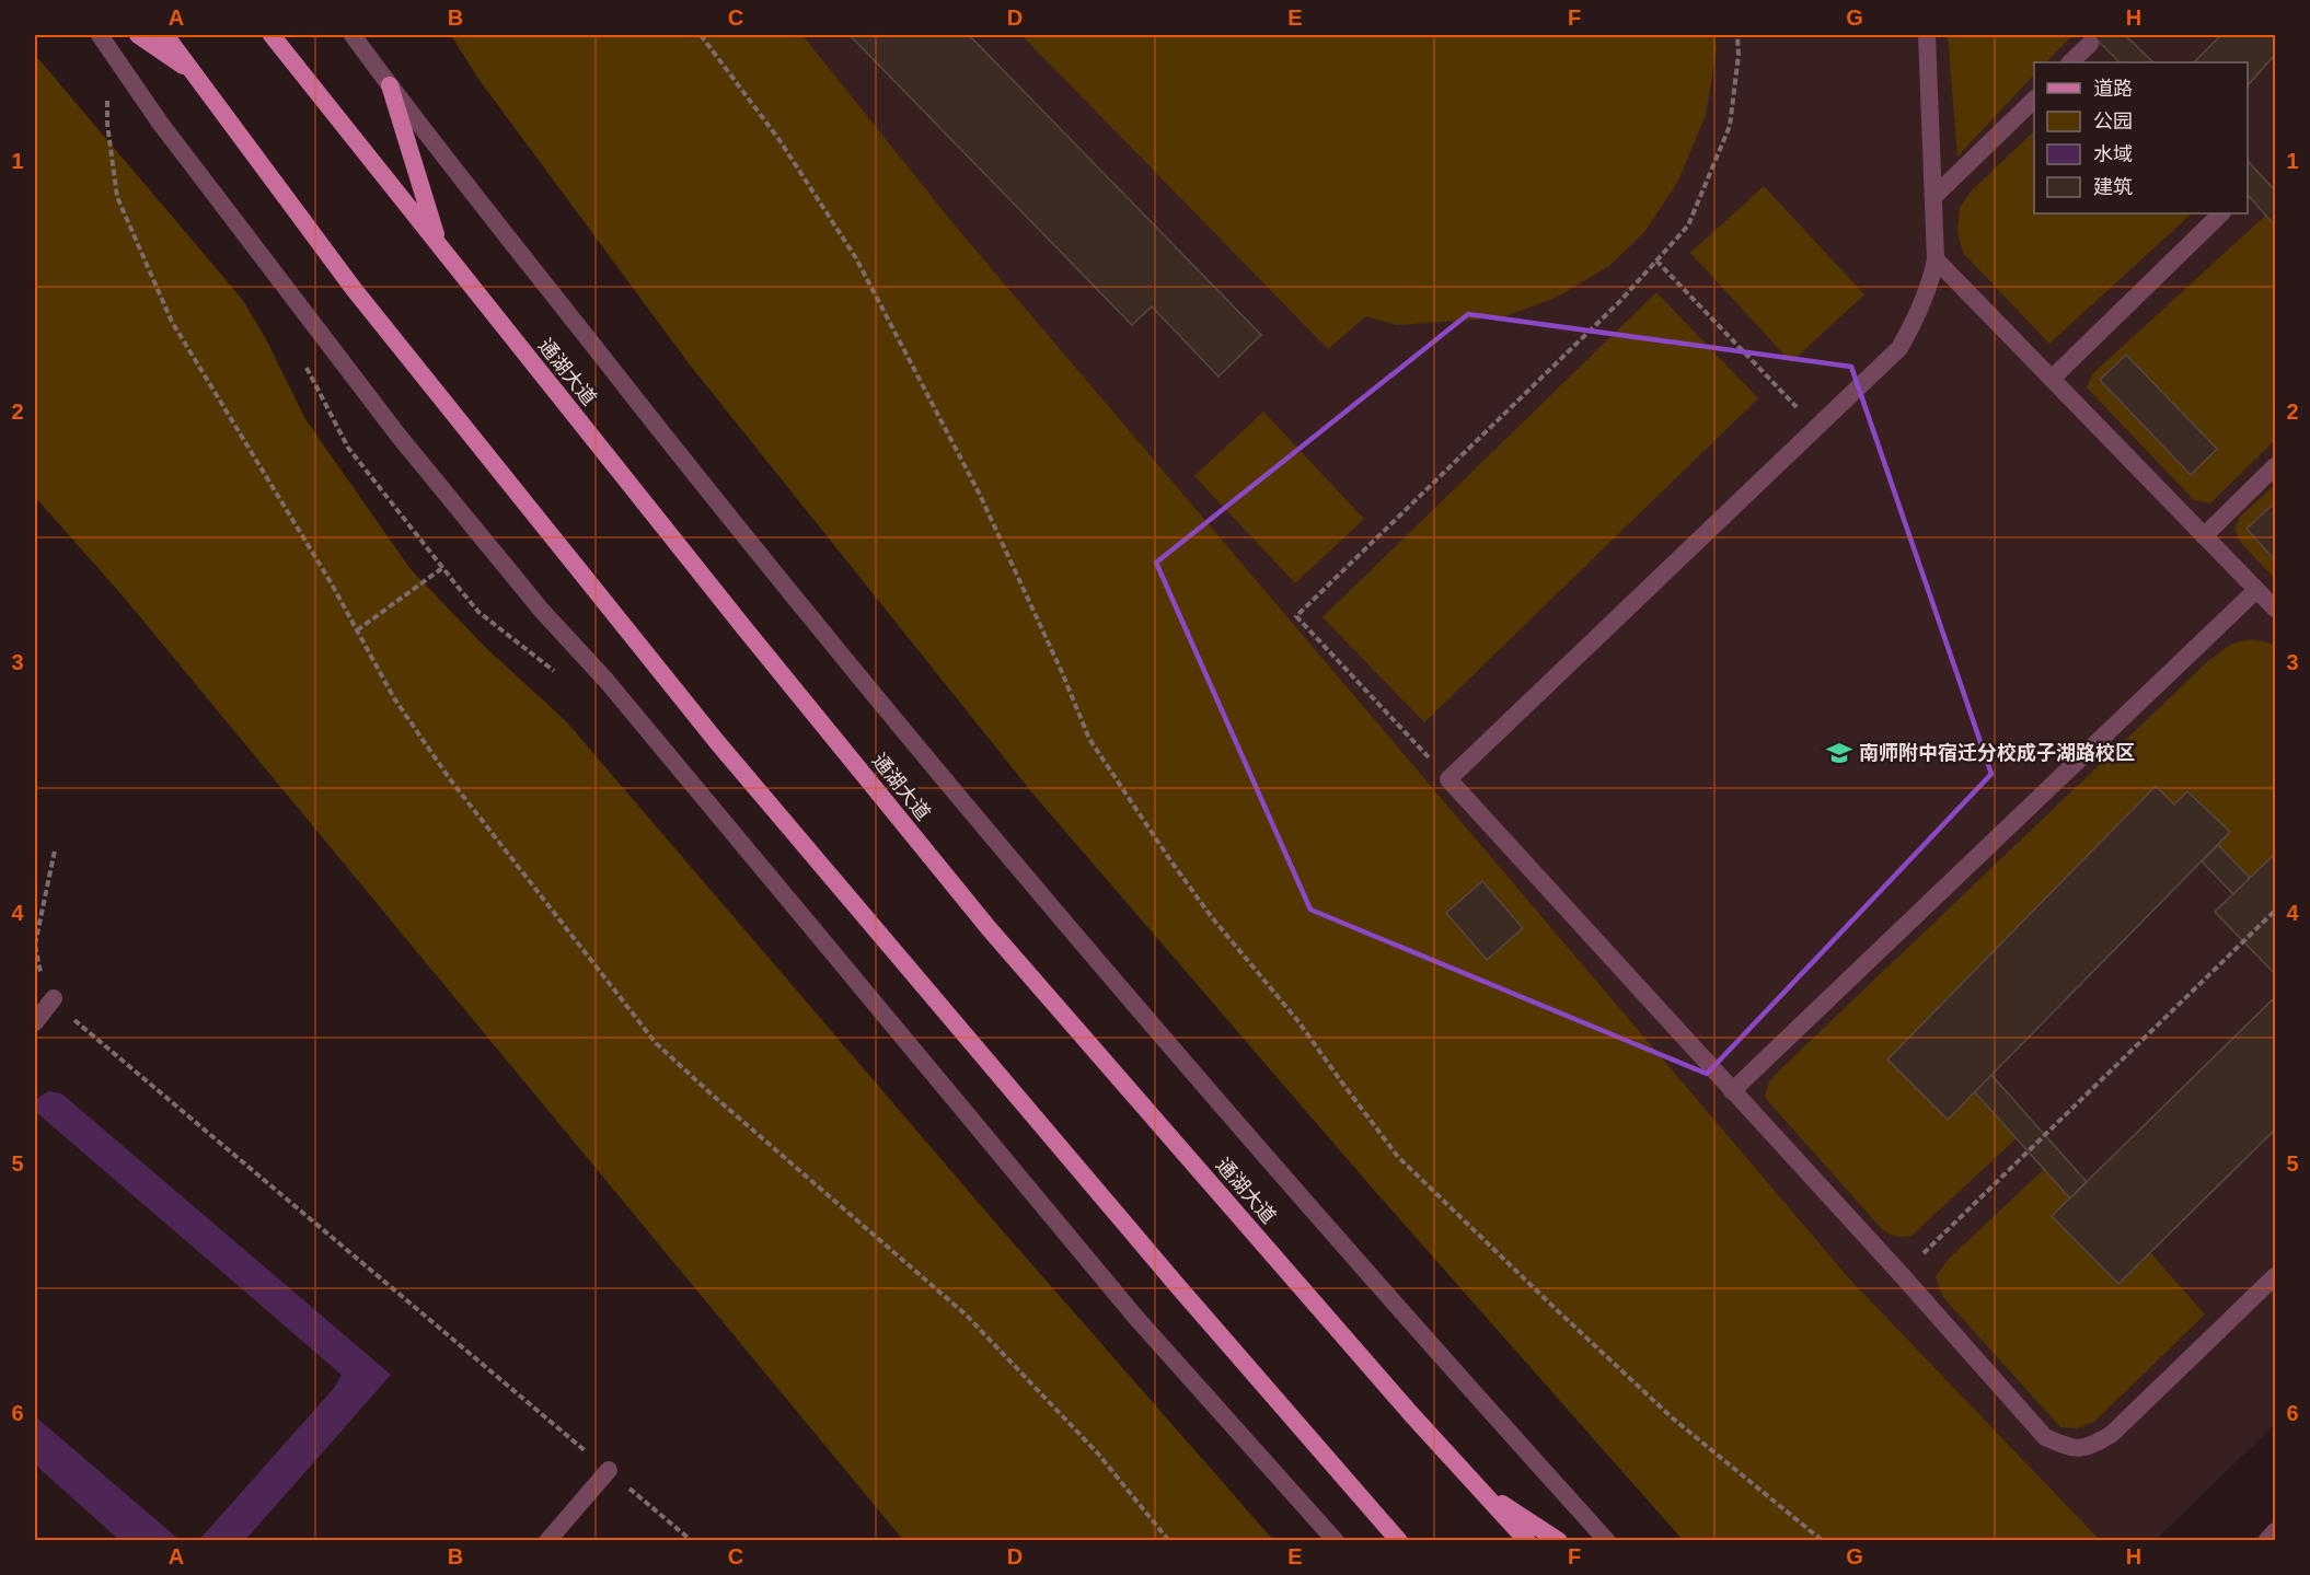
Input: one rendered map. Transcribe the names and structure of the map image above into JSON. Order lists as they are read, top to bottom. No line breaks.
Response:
{"streets":{"main road":["通湖大道"]},"places":{"school or university":["南师附中宿迁分校成子湖路校区"]},"legend":["道路","公园","水域","建筑"],"grid":{"columns":["A","B","C","D","E","F","G","H"],"rows":["1","2","3","4","5","6"]}}
